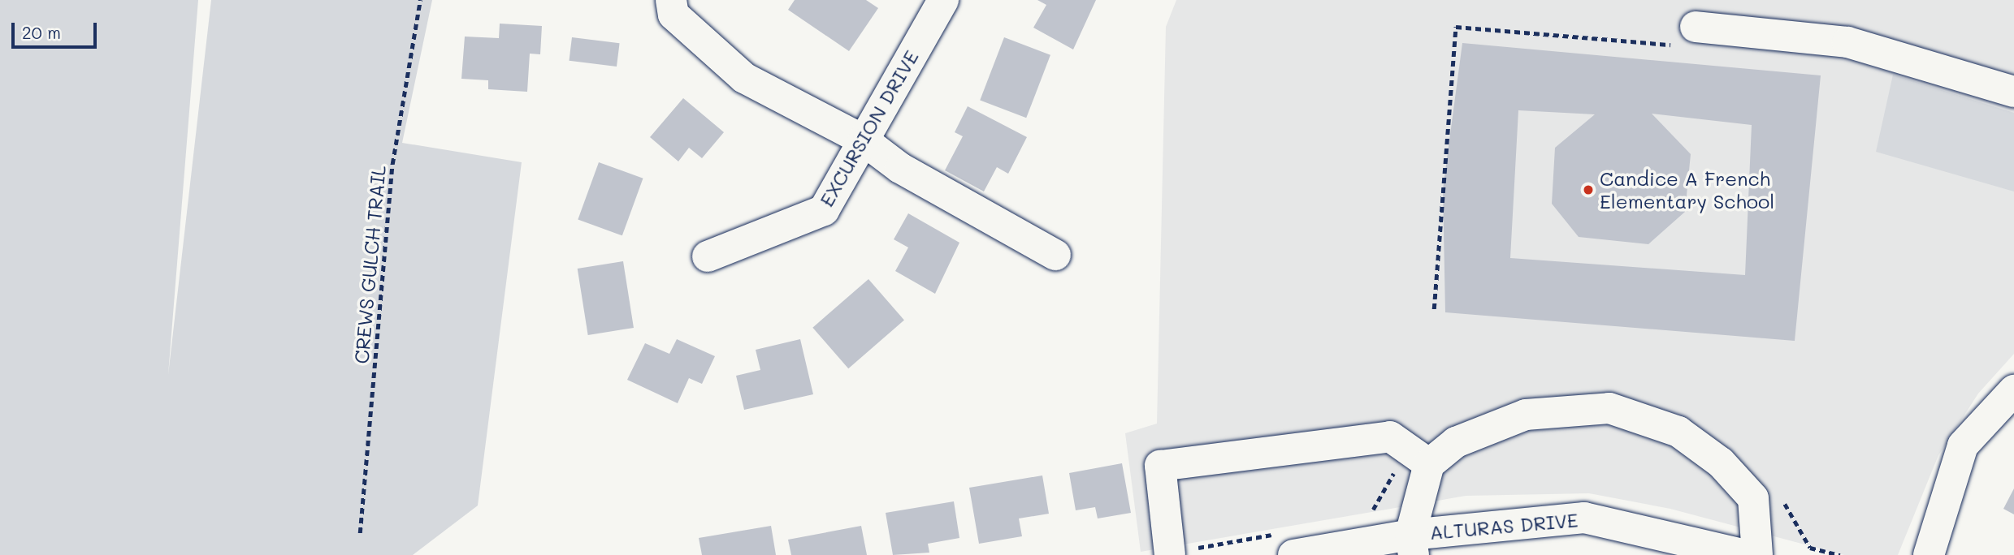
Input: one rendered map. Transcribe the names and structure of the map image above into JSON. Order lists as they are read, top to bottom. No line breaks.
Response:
{"streets":{"street":["EXCURSION DRIVE","ALTURAS DRIVE"],"path":["CREWS GULCH TRAIL"]},"places":["Candice A French Elementary School"],"scale_bar":"20 m"}
